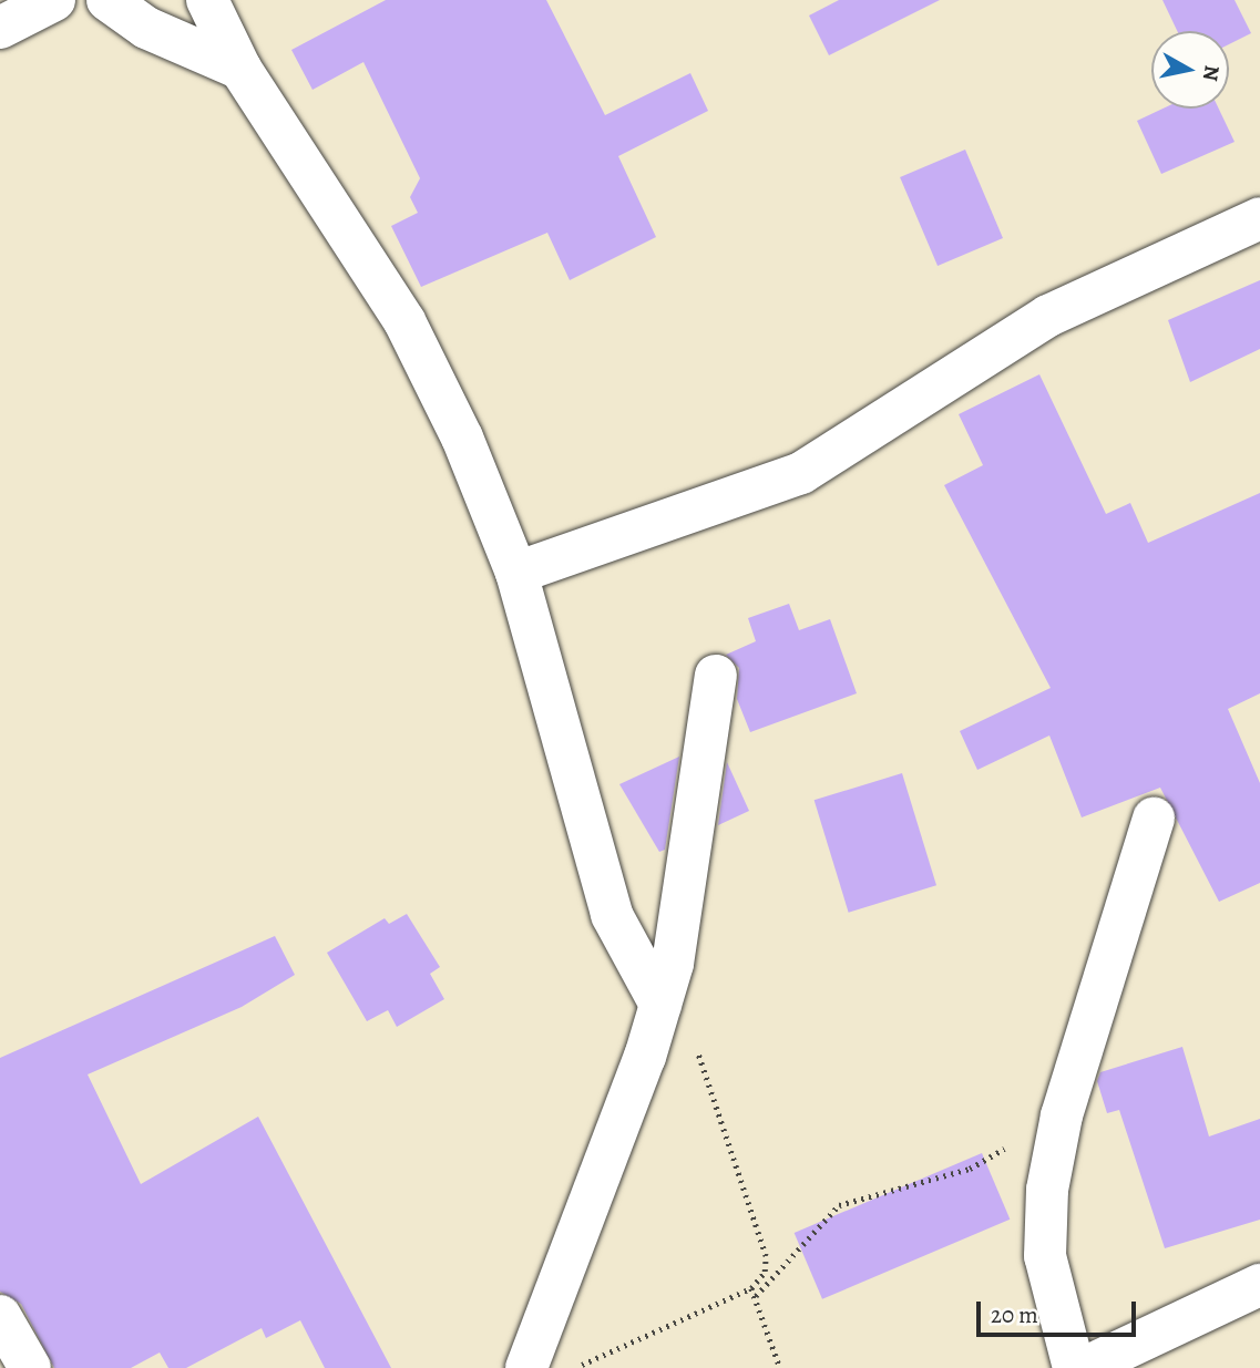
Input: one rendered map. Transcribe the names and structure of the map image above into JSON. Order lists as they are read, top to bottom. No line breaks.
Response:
{"scale_bar":"20 m","north":"right"}
